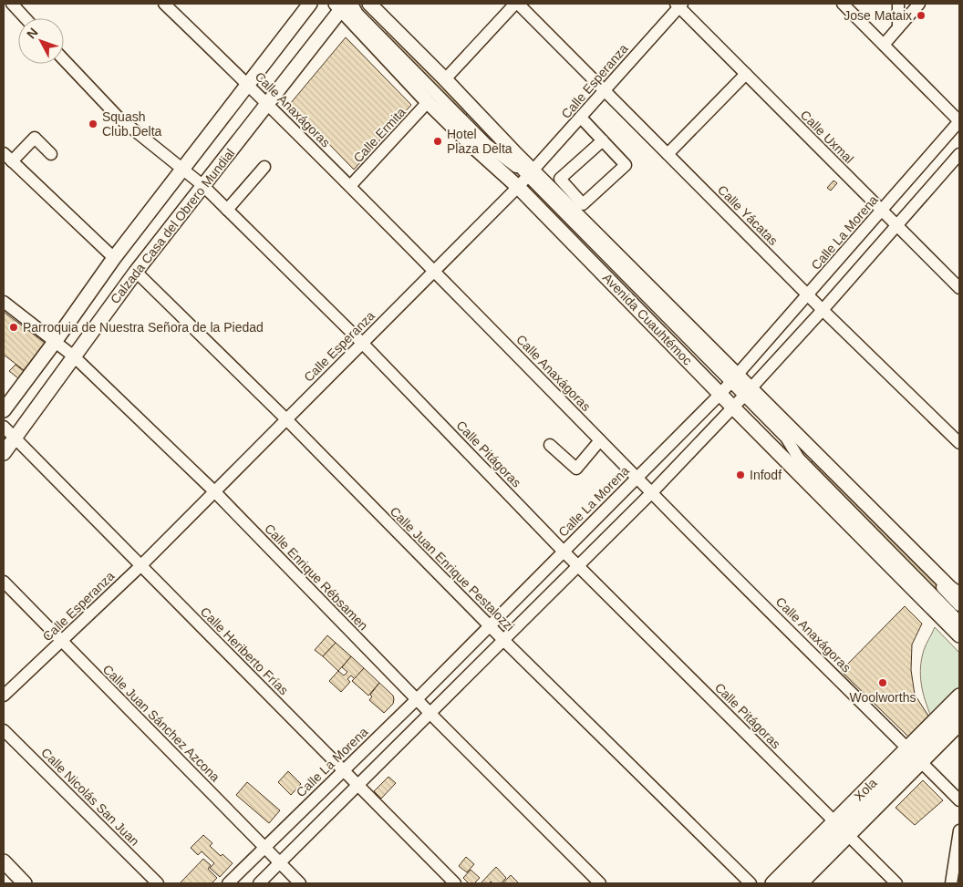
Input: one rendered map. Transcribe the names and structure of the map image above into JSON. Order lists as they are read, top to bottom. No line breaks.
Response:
{"streets":{"main road":["Calzada Casa del Obrero Mundial","Avenida Cuauhtémoc","Xola"],"street":["Calle Esperanza","Calle Anaxágoras","Calle Ermita","Calle Uxmal","Calle Yácatas","Calle La Morena","Calle Pitágoras","Calle Juan Enrique Pestalozzi","Calle Enrique Rébsamen","Calle Heriberto Frías","Calle Juan Sánchez Azcona","Calle Nicolás San Juan"]},"crossings":[["Calle Esperanza","Calle Anaxágoras"],["Calle Esperanza","Calle Uxmal"],["Calle Esperanza","Calle Yácatas"],["Calle Esperanza","Avenida Cuauhtémoc"],["Calle Esperanza","Calle Pitágoras"],["Calle Esperanza","Calle Juan Enrique Pestalozzi"],["Calle Esperanza","Calle Enrique Rébsamen"],["Calle Esperanza","Calle Heriberto Frías"],["Calle Esperanza","Calle Juan Sánchez Azcona"],["Calle Anaxágoras","Calle Ermita"],["Calle Anaxágoras","Calzada Casa del Obrero Mundial"],["Calle Anaxágoras","Calle La Morena"],["Calle Anaxágoras","Xola"],["Calle Ermita","Avenida Cuauhtémoc"],["Calle Uxmal","Calle La Morena"],["Calle Yácatas","Calle La Morena"],["Calzada Casa del Obrero Mundial","Avenida Cuauhtémoc"],["Calzada Casa del Obrero Mundial","Calle Pitágoras"],["Calzada Casa del Obrero Mundial","Calle Juan Enrique Pestalozzi"],["Calzada Casa del Obrero Mundial","Calle Enrique Rébsamen"],["Calzada Casa del Obrero Mundial","Calle Heriberto Frías"],["Calle La Morena","Avenida Cuauhtémoc"],["Calle La Morena","Calle Pitágoras"],["Calle La Morena","Calle Juan Enrique Pestalozzi"],["Calle La Morena","Calle Enrique Rébsamen"],["Calle La Morena","Calle Heriberto Frías"],["Calle La Morena","Calle Juan Sánchez Azcona"],["Calle Pitágoras","Xola"]],"places":["Jose Mataix","Squash Club Delta","Hotel Plaza Delta","Parroquia de Nuestra Señora de la Piedad","Infodf","Woolworths"],"north":"top left"}
